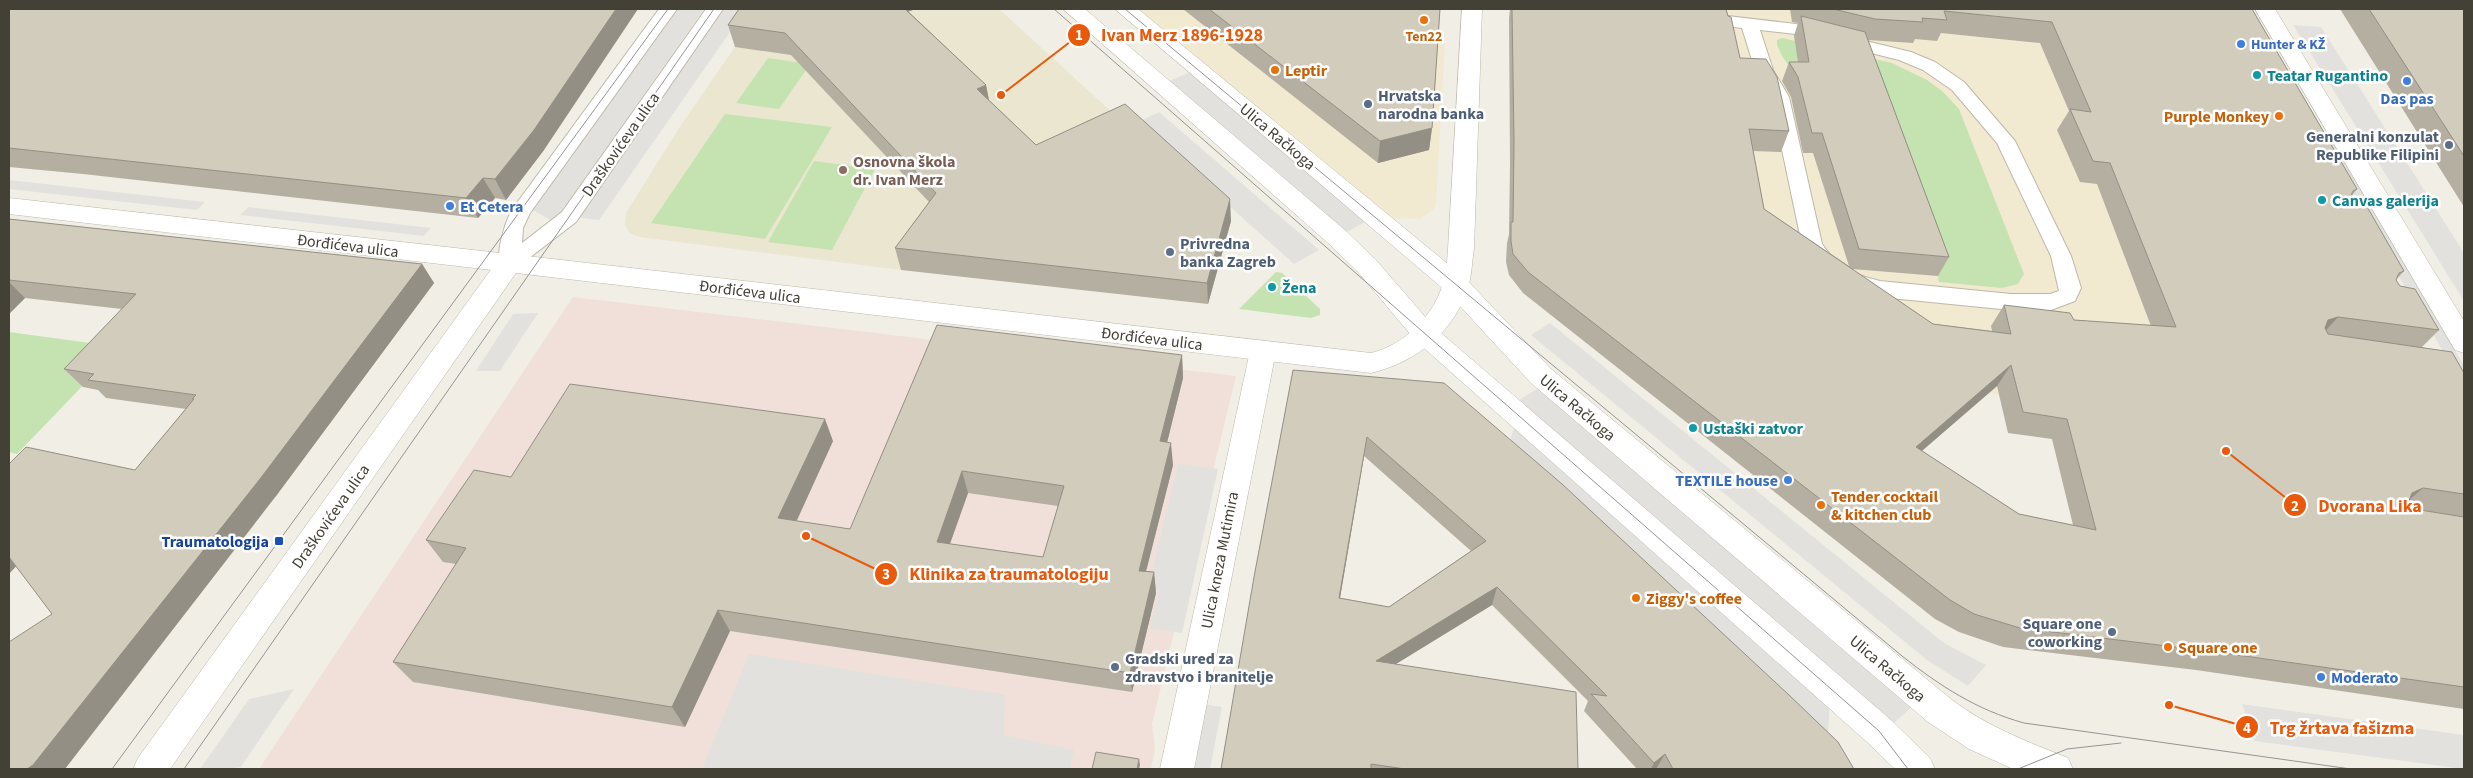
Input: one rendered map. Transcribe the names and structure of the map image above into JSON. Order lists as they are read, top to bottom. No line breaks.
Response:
{"streets":{"street":["Ulica Račkoga","Draškovićeva ulica","Đorđićeva ulica","Ulica kneza Mutimira"]},"crossings":[["Ulica Račkoga","Đorđićeva ulica"],["Draškovićeva ulica","Đorđićeva ulica"],["Đorđićeva ulica","Ulica kneza Mutimira"]],"places":{"other":["Ten22","Hunter & KŽ","Leptir","Teatar Rugantino","Das pas","Ivan Merz 1896-1928","Hrvatska narodna banka","Purple Monkey","Generalni konzulat Republike Filipini","Osnovna škola dr. Ivan Merz","Canvas galerija","Et Cetera","Privredna banka Zagreb","Žena","Ustaški zatvor","Dvorana Lika","TEXTILE house","Tender cocktail & kitchen club","Klinika za traumatologiju","Ziggy's coffee","Square one coworking","Square one","Gradski ured za zdravstvo i branitelje","Moderato","Trg žrtava fašizma"],"transit":["Traumatologija"]}}
